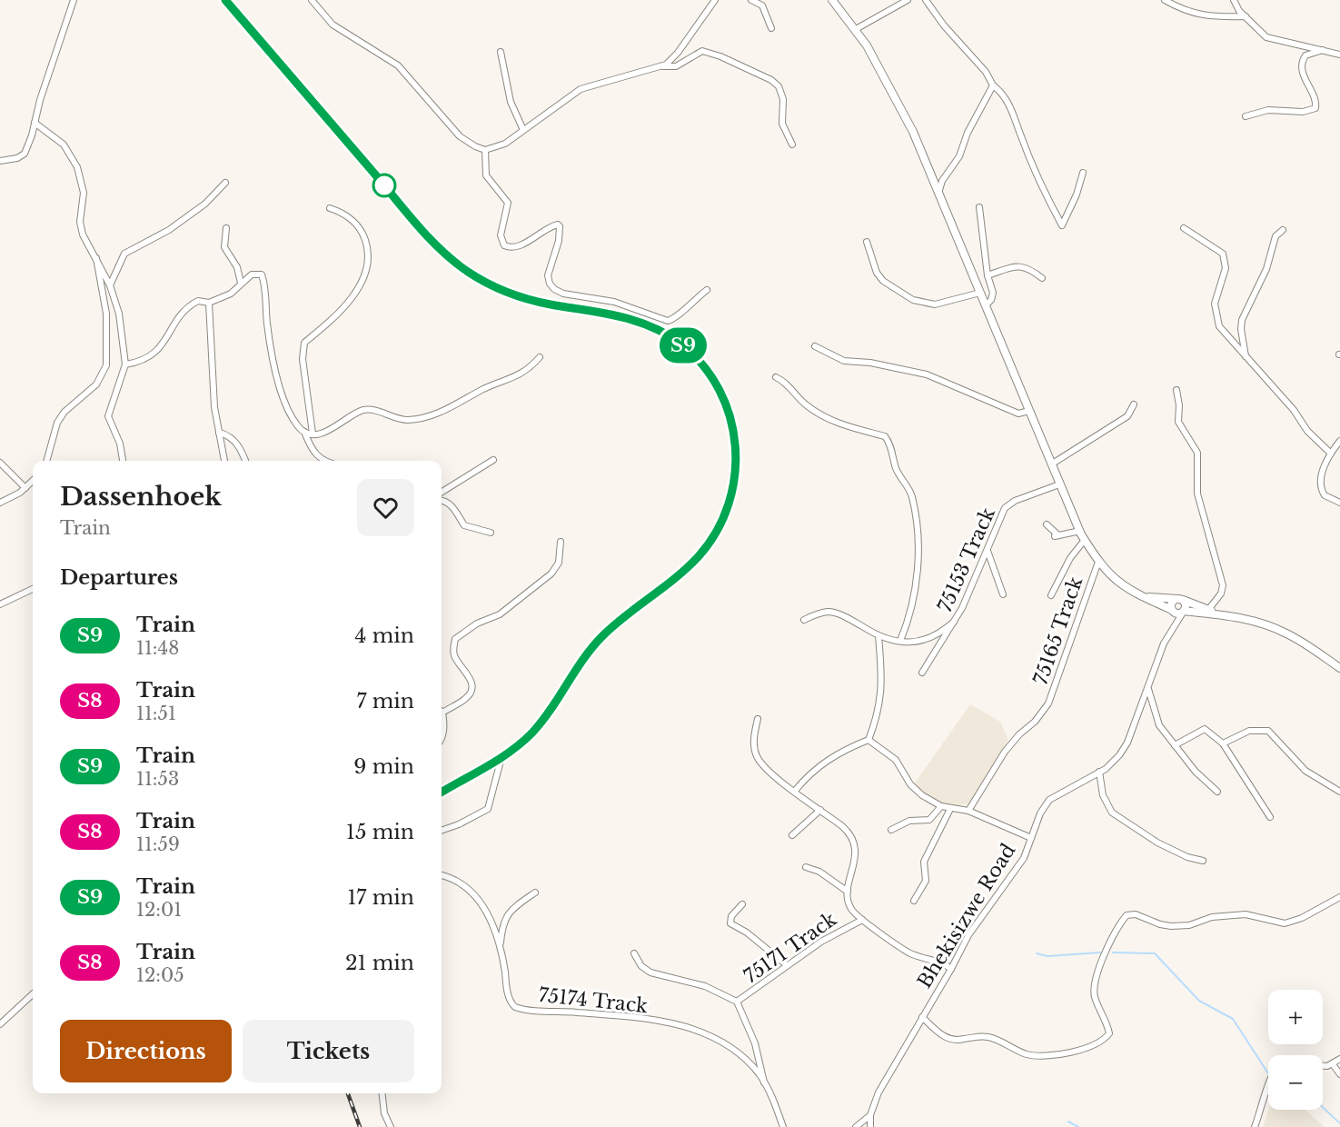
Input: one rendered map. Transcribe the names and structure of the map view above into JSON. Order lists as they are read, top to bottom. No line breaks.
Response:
{"streets":{"street":["75153 Track","75165 Track","Bhekisizwe Road","75171 Track","75174 Track"]},"page":{"on_map":"S9","heading":[["Dassenhoek","Train"],"Departures"],"list":[{"mark":"S9","name":"Train","note":"11:48","value":"4 min"},{"mark":"S8","name":"Train","note":"11:51","value":"7 min"},{"mark":"S9","name":"Train","note":"11:53","value":"9 min"},{"mark":"S8","name":"Train","note":"11:59","value":"15 min"},{"mark":"S9","name":"Train","note":"12:01","value":"17 min"},{"mark":"S8","name":"Train","note":"12:05","value":"21 min"}],"map_buttons":["+","−"],"buttons":["Directions","Tickets"]}}
